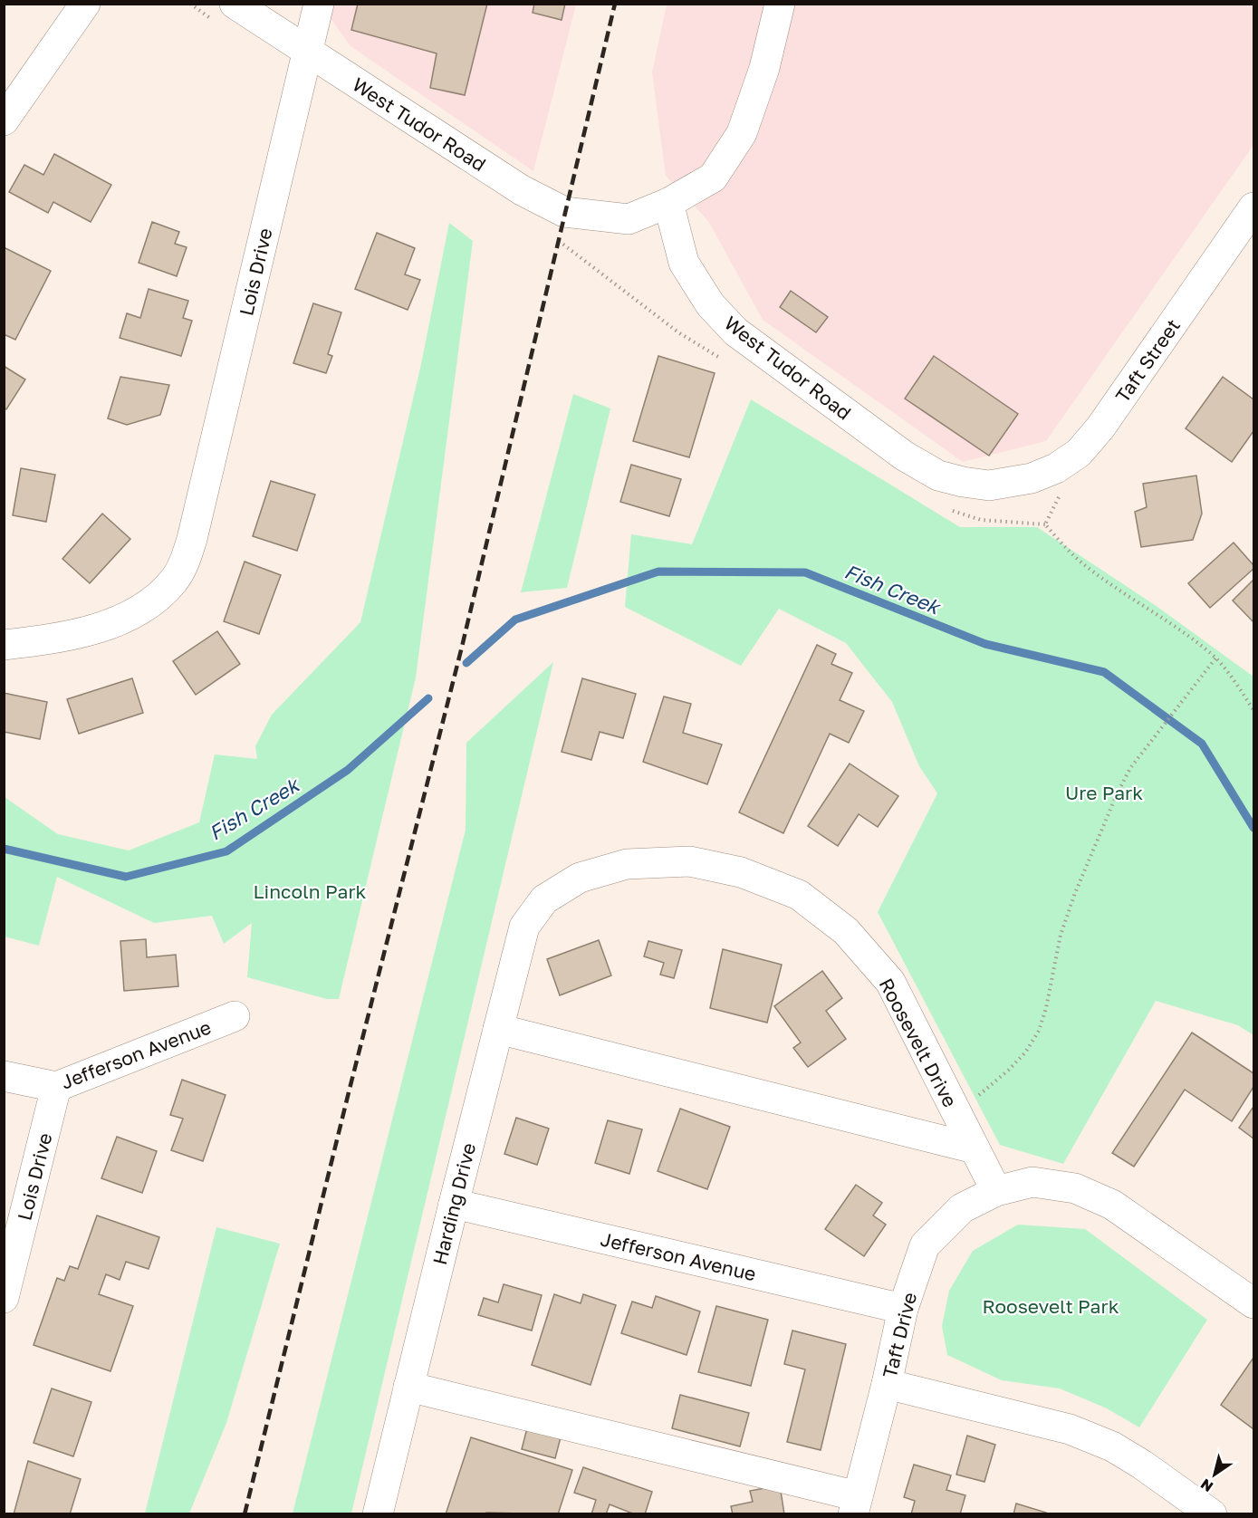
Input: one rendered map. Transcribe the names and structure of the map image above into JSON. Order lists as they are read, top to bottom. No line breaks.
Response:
{"streets":{"street":["West Tudor Road","Lois Drive","Taft Street","Roosevelt Drive","Jefferson Avenue","Harding Drive","Taft Drive"]},"crossings":[["West Tudor Road","Lois Drive"],["West Tudor Road","Taft Street"],["Lois Drive","Jefferson Avenue"],["Roosevelt Drive","Harding Drive"],["Roosevelt Drive","Taft Drive"],["Jefferson Avenue","Harding Drive"],["Jefferson Avenue","Taft Drive"]],"water":["Fish Creek"],"parks":["Ure Park","Lincoln Park","Roosevelt Park"],"north":"bottom left"}
